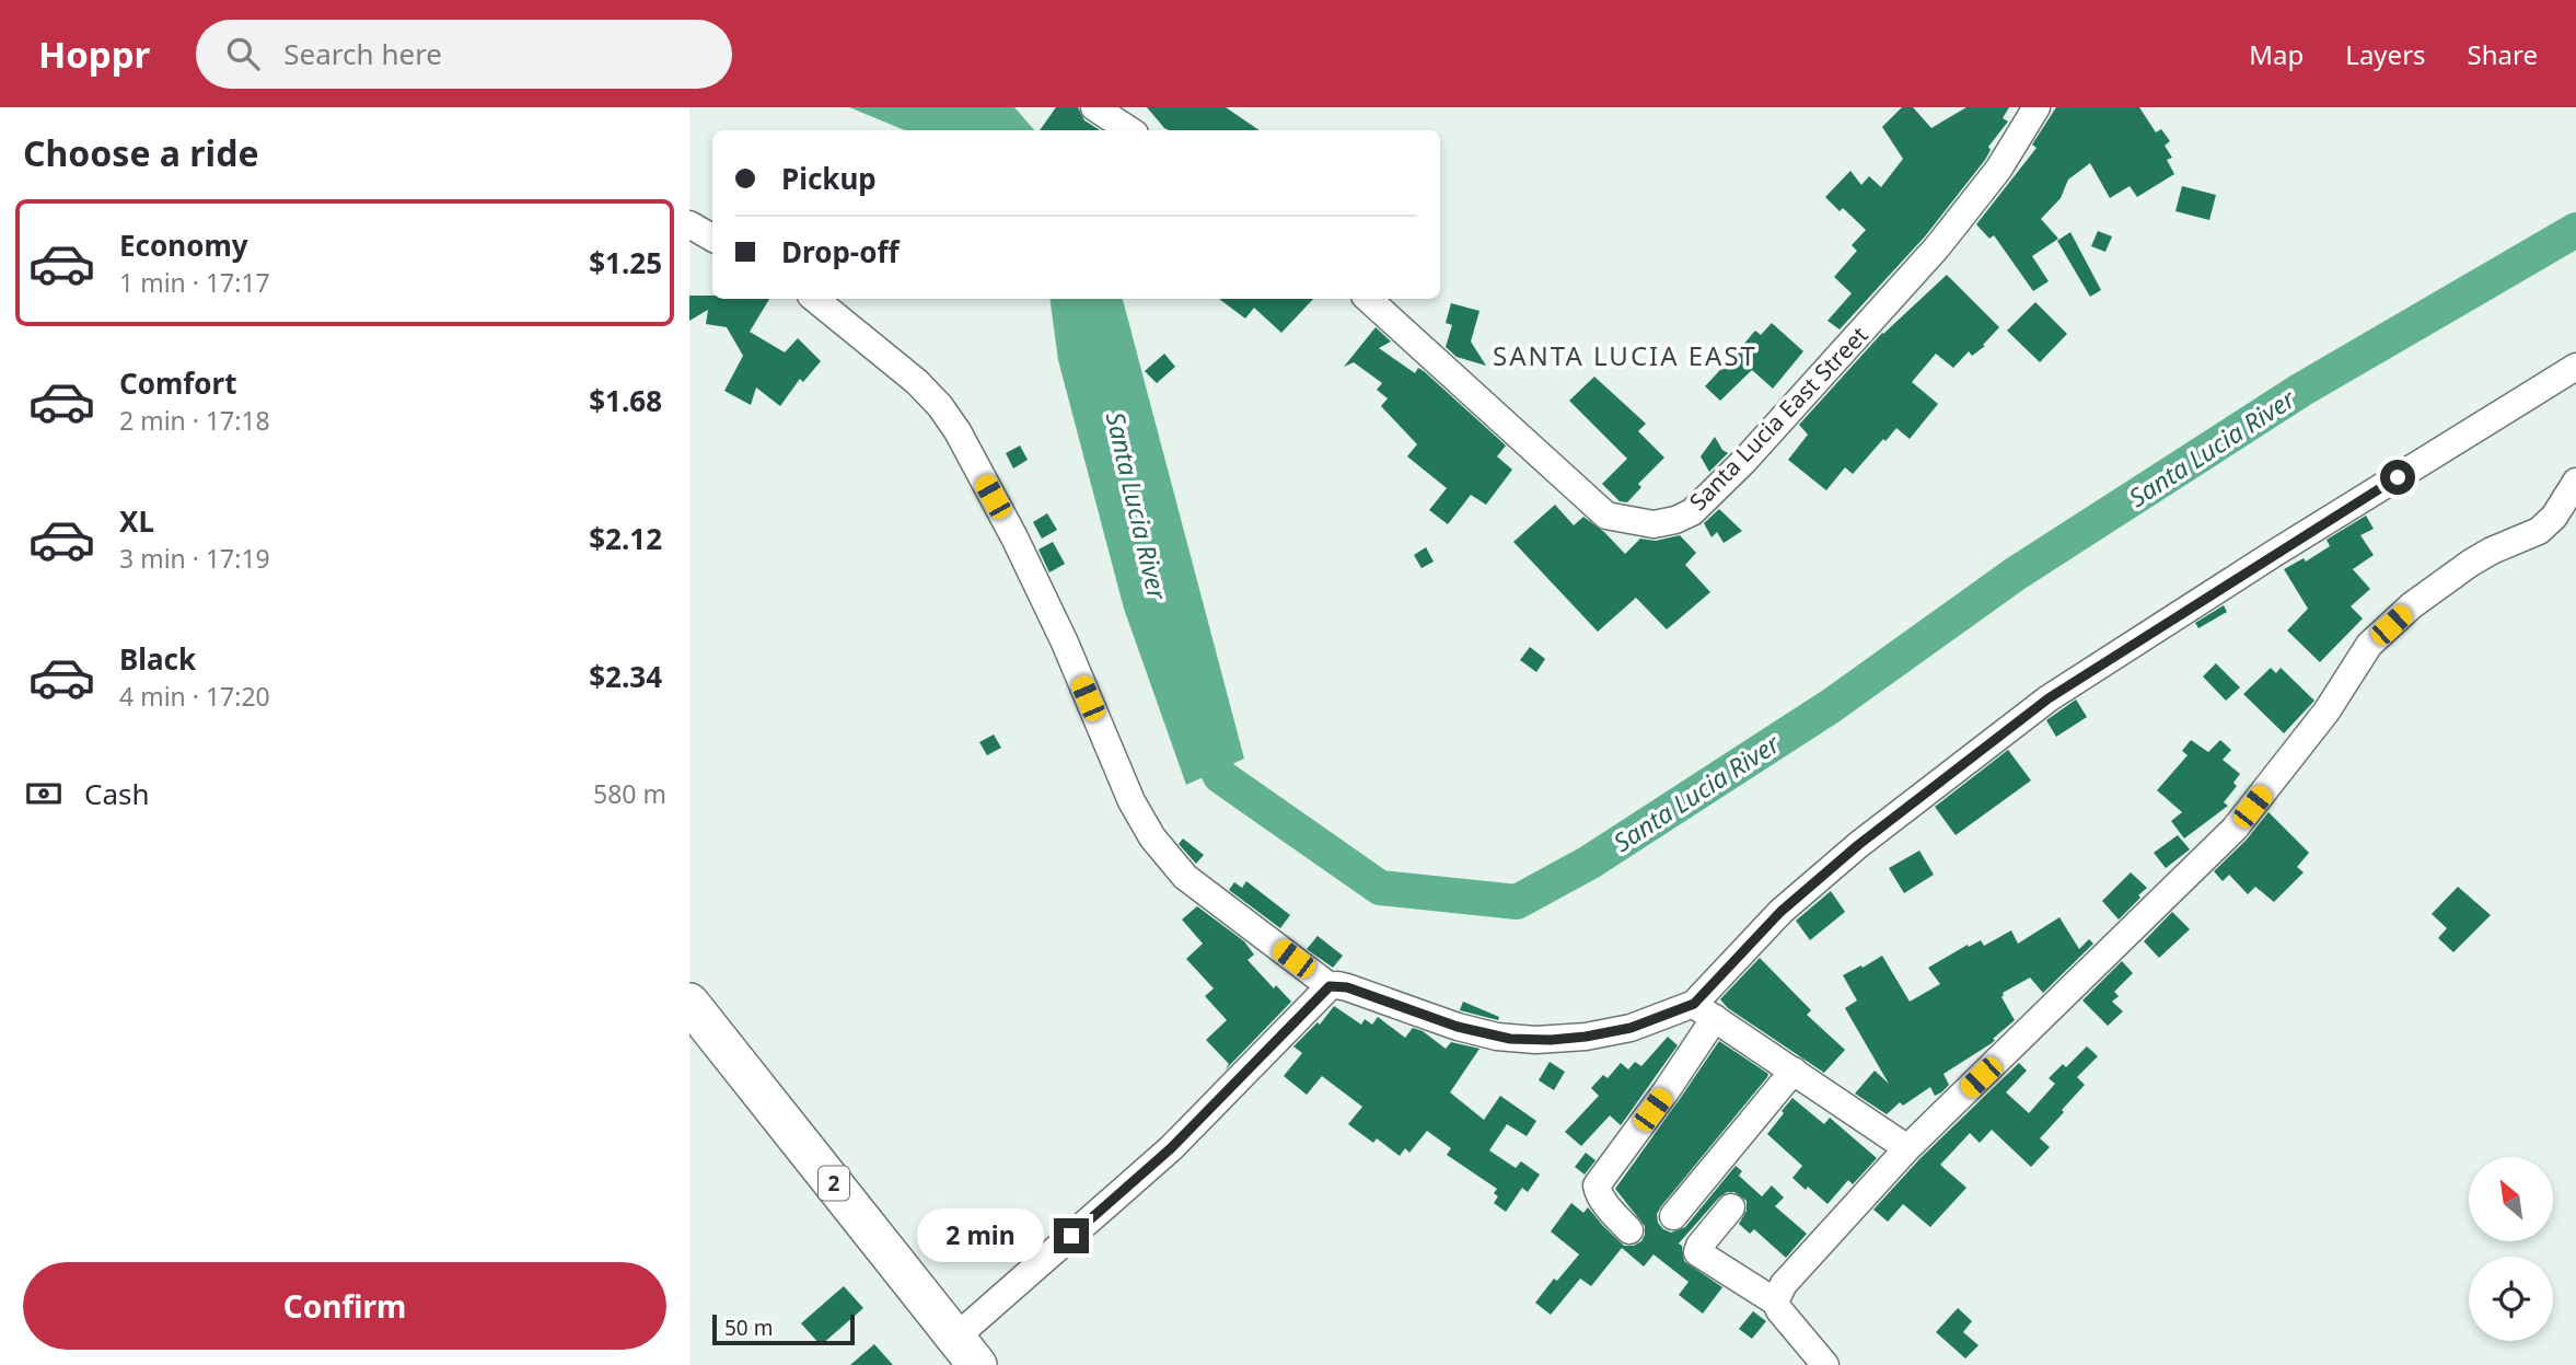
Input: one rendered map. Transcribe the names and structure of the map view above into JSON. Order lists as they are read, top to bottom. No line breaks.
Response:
{"streets":{"highway":["2"],"street":["Santa Lucia East Street"]},"districts":["SANTA LUCIA EAST"],"water":["Santa Lucia River"],"scale_bar":"50 m","north":"top left","page":{"header":"Hoppr","search":"Search here","nav":["Map","Layers","Share"],"heading":"Choose a ride","banner":["Pickup","Drop-off"],"list":[{"name":"Economy","note":"1 min · 17:17","value":"$1.25"},{"name":"Comfort","note":"2 min · 17:18","value":"$1.68"},{"name":"XL","note":"3 min · 17:19","value":"$2.12"},{"name":"Black","note":"4 min · 17:20","value":"$2.34"}],"pay":["Cash","580 m"],"bubble":"2 min","buttons":"Confirm","scale":"50 m"}}
